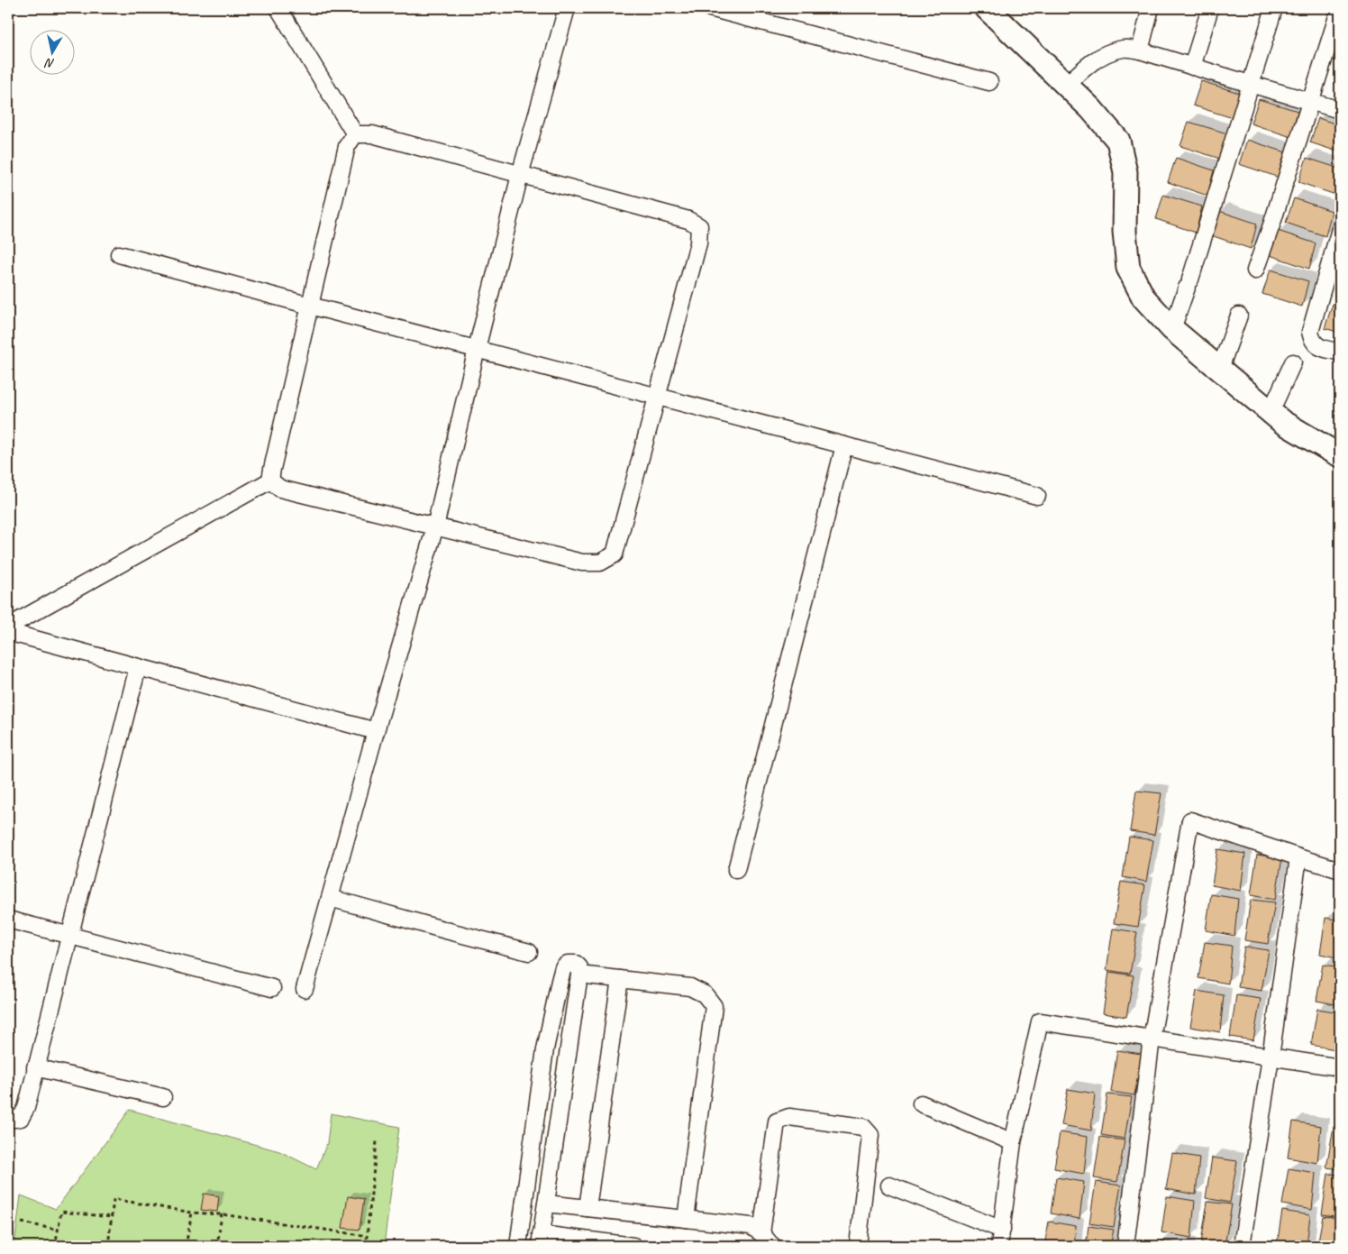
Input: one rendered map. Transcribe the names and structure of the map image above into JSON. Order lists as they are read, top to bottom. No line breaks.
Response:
{"north":"bottom"}
